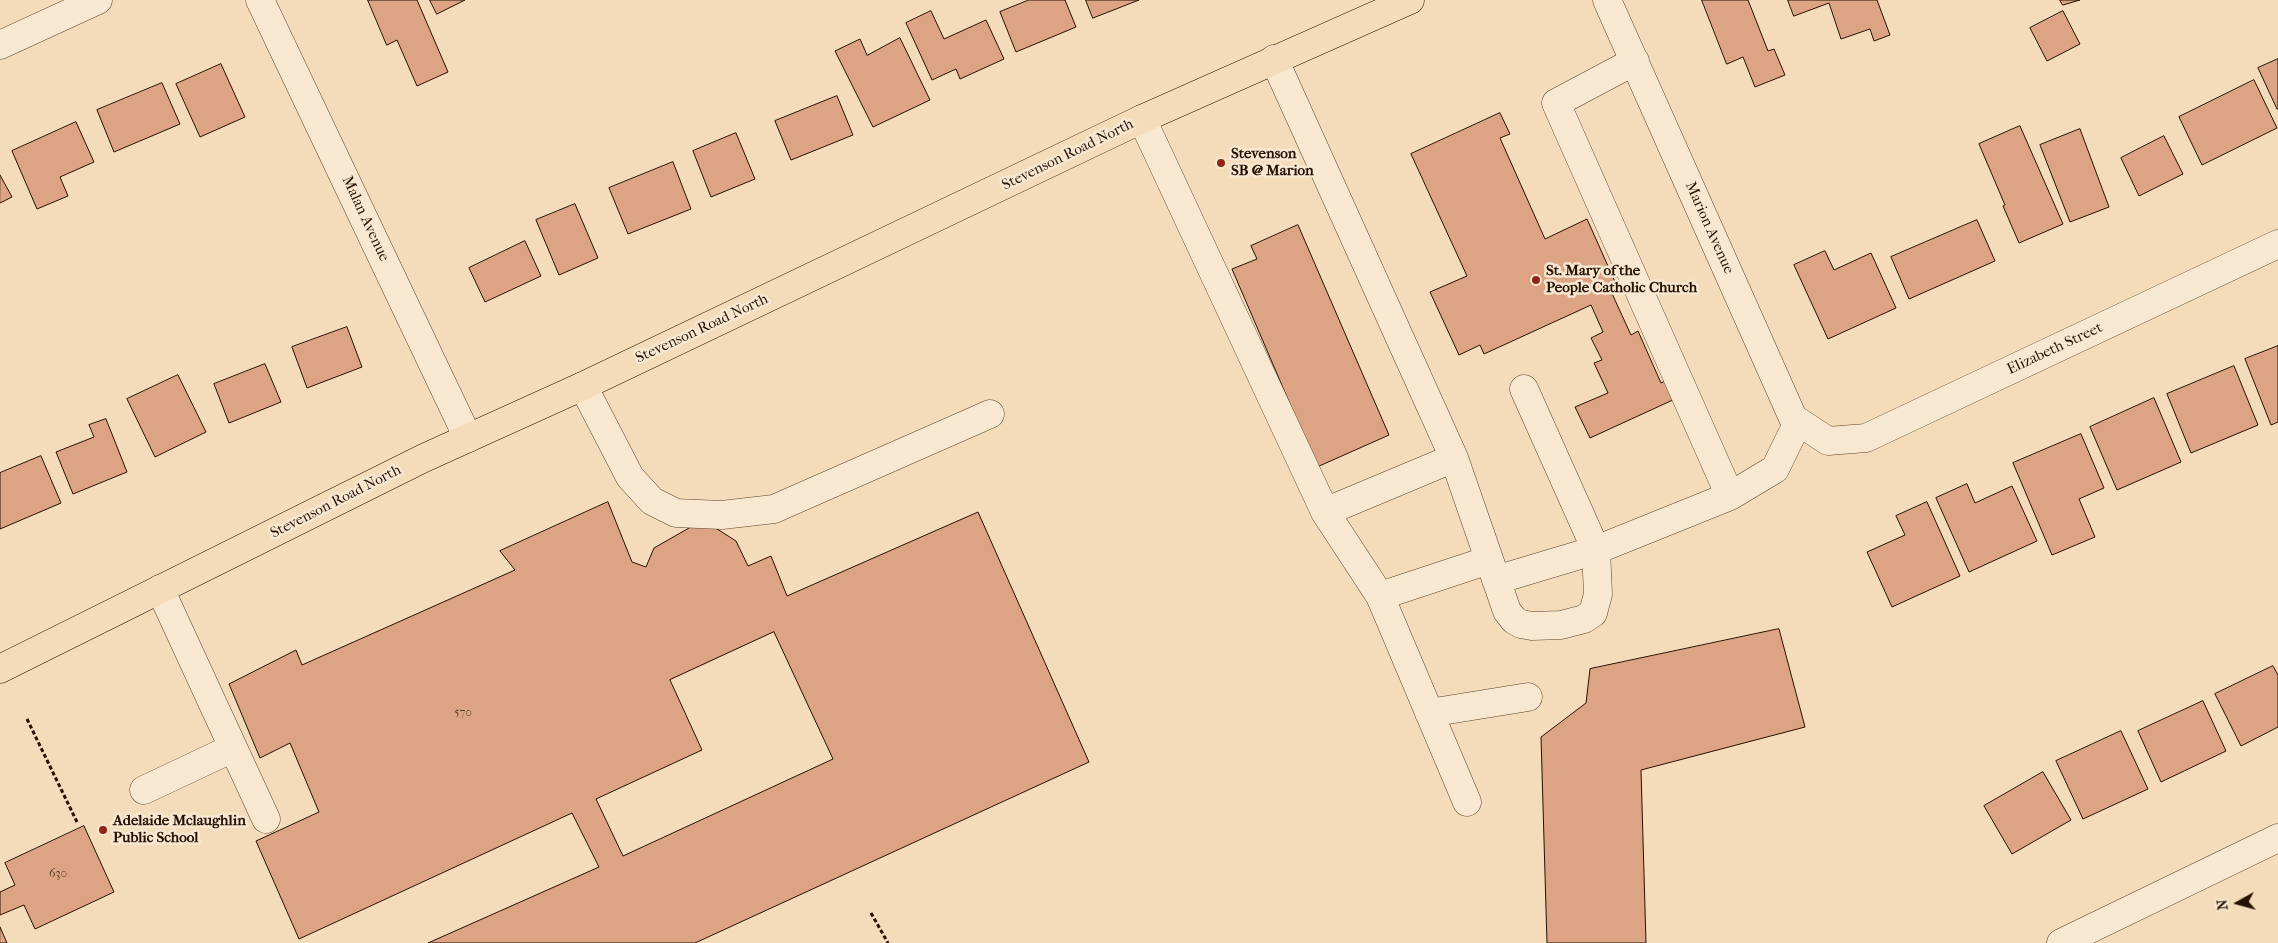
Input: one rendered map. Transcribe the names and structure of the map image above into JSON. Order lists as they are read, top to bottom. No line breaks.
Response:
{"streets":{"main road":["Stevenson Road North"],"street":["Malan Avenue","Marion Avenue","Elizabeth Street"]},"crossings":[["Stevenson Road North","Malan Avenue"],["Marion Avenue","Elizabeth Street"]],"places":["Stevenson SB @ Marion","St. Mary of the People Catholic Church","Adelaide Mclaughlin Public School"],"house_numbers":["570","630"],"north":"left"}
